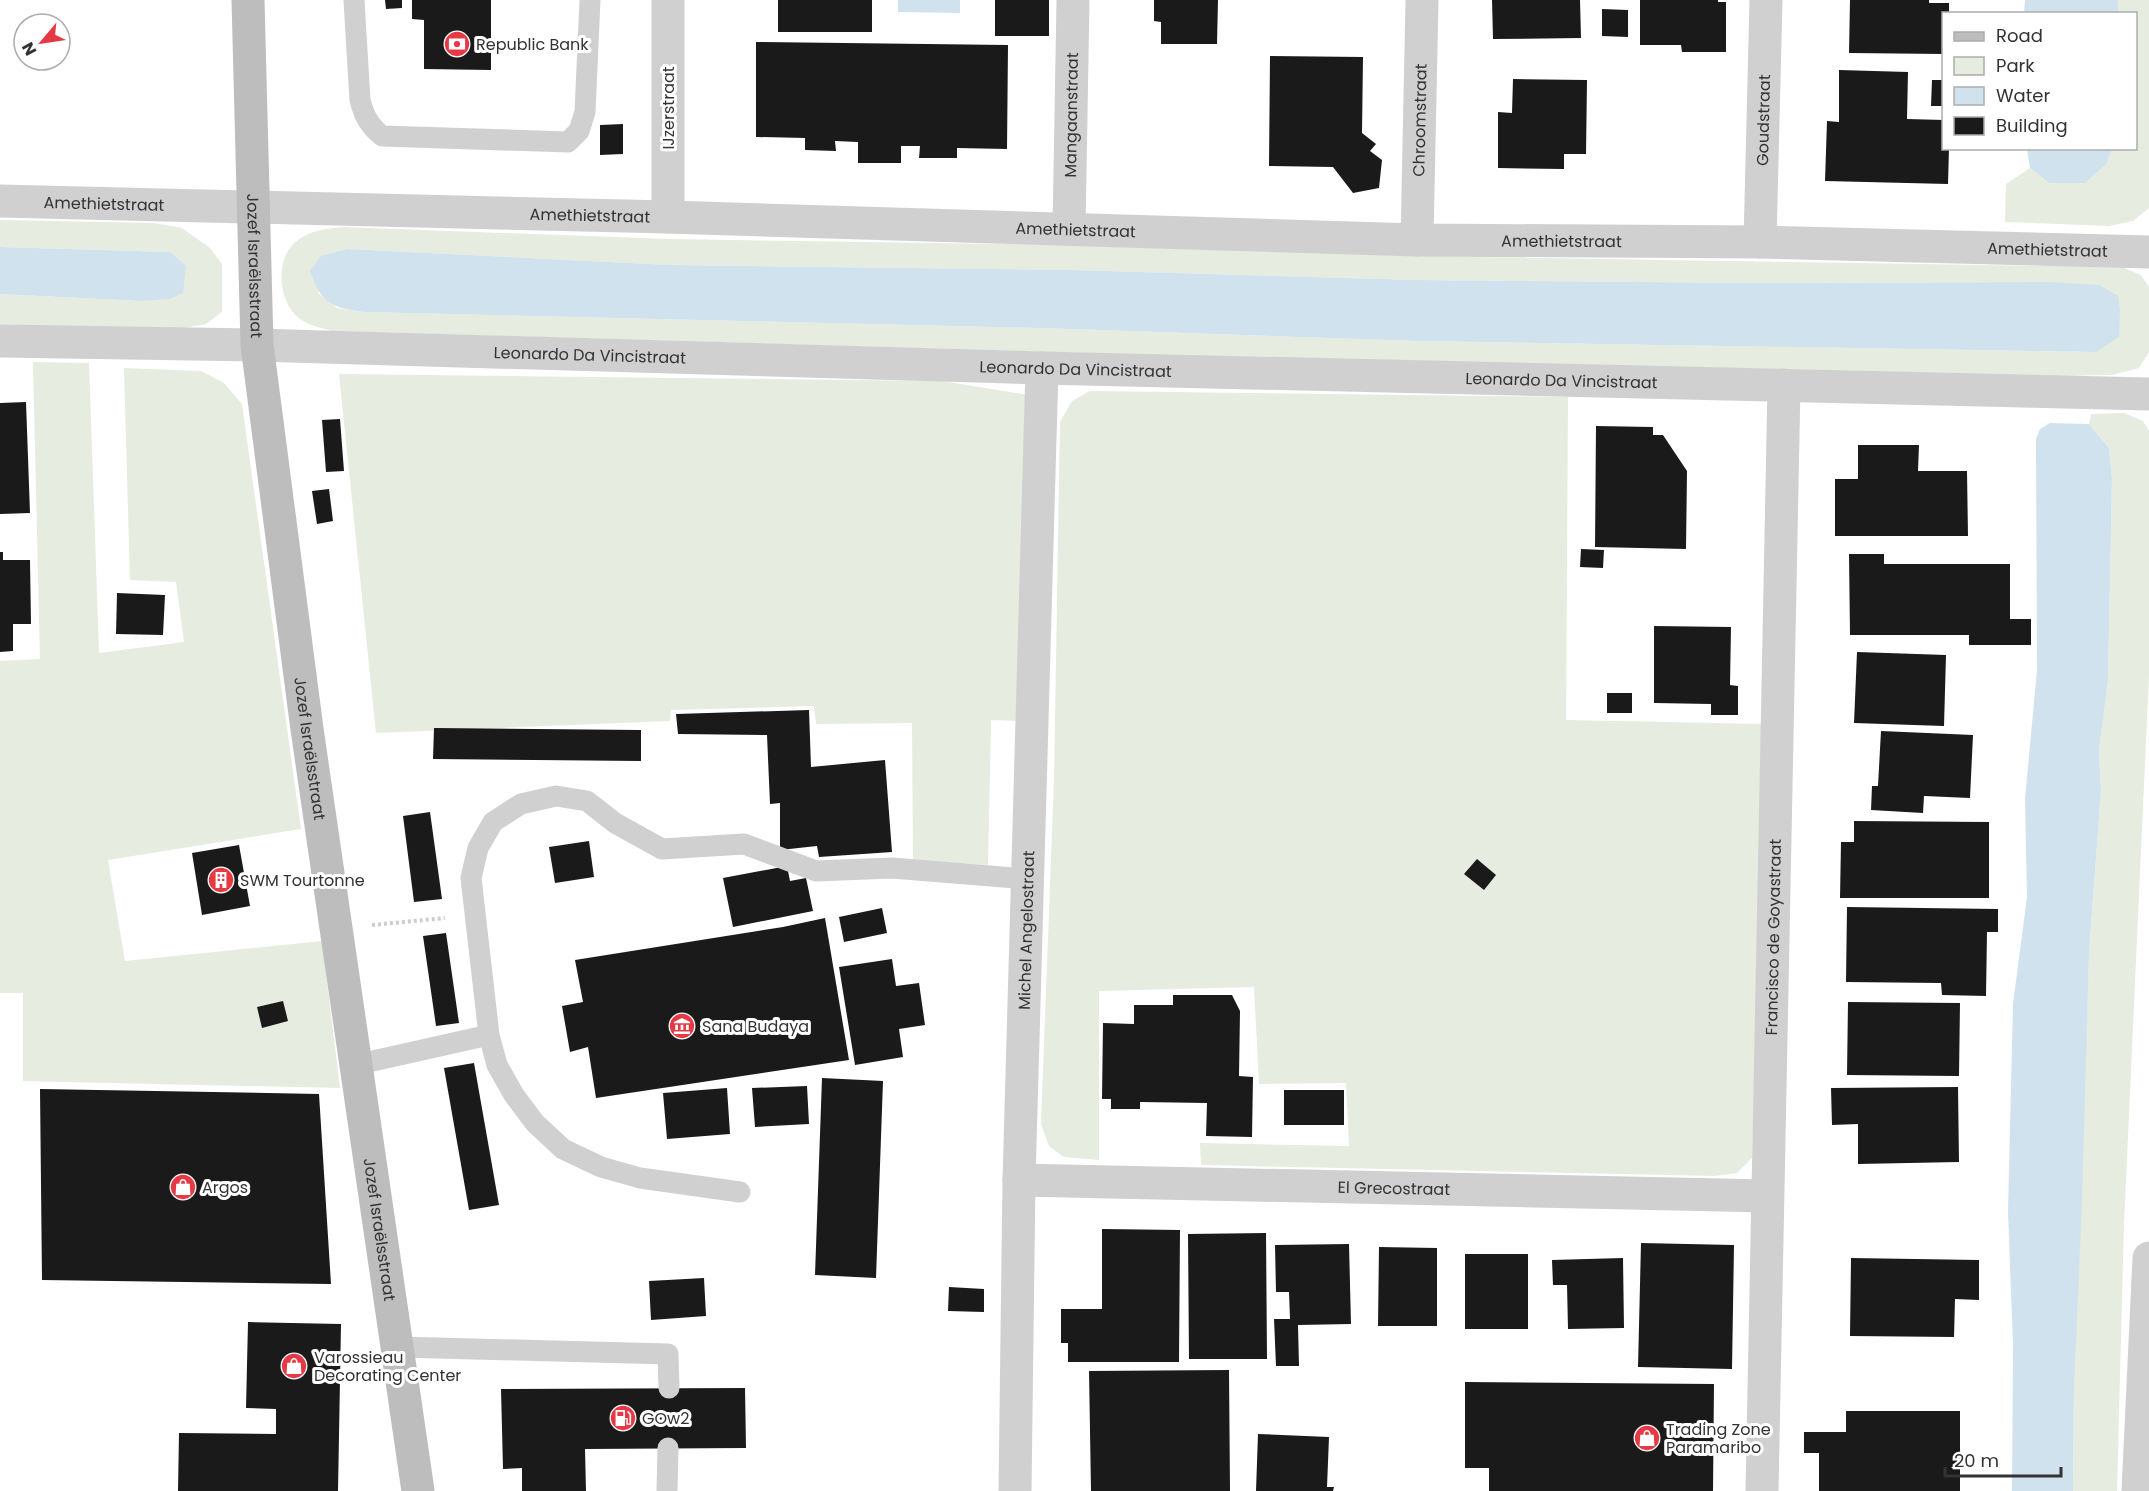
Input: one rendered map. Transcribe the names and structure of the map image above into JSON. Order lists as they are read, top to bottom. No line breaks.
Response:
{"streets":{"street":["IJzerstraat","Mangaanstraat","Chroomstraat","Goudstraat","Amethietstraat","Jozef Israëlsstraat","Leonardo Da Vincistraat","Michel Angelostraat","Francisco de Goyastraat","El Grecostraat"]},"crossings":[["IJzerstraat","Amethietstraat"],["Mangaanstraat","Amethietstraat"],["Chroomstraat","Amethietstraat"],["Goudstraat","Amethietstraat"],["Amethietstraat","Jozef Israëlsstraat"],["Jozef Israëlsstraat","Leonardo Da Vincistraat"],["Leonardo Da Vincistraat","Michel Angelostraat"],["Leonardo Da Vincistraat","Francisco de Goyastraat"],["Michel Angelostraat","El Grecostraat"],["Francisco de Goyastraat","El Grecostraat"]],"places":{"bank":["Republic Bank"],"building":["SWM Tourtonne"],"museum":["Sana Budaya"],"shop":["Argos","Varossieau Decorating Center","Trading Zone Paramaribo"],"fuel station":["GOw2"]},"legend":["Road","Park","Water","Building"],"scale_bar":"20 m","north":"bottom left"}
